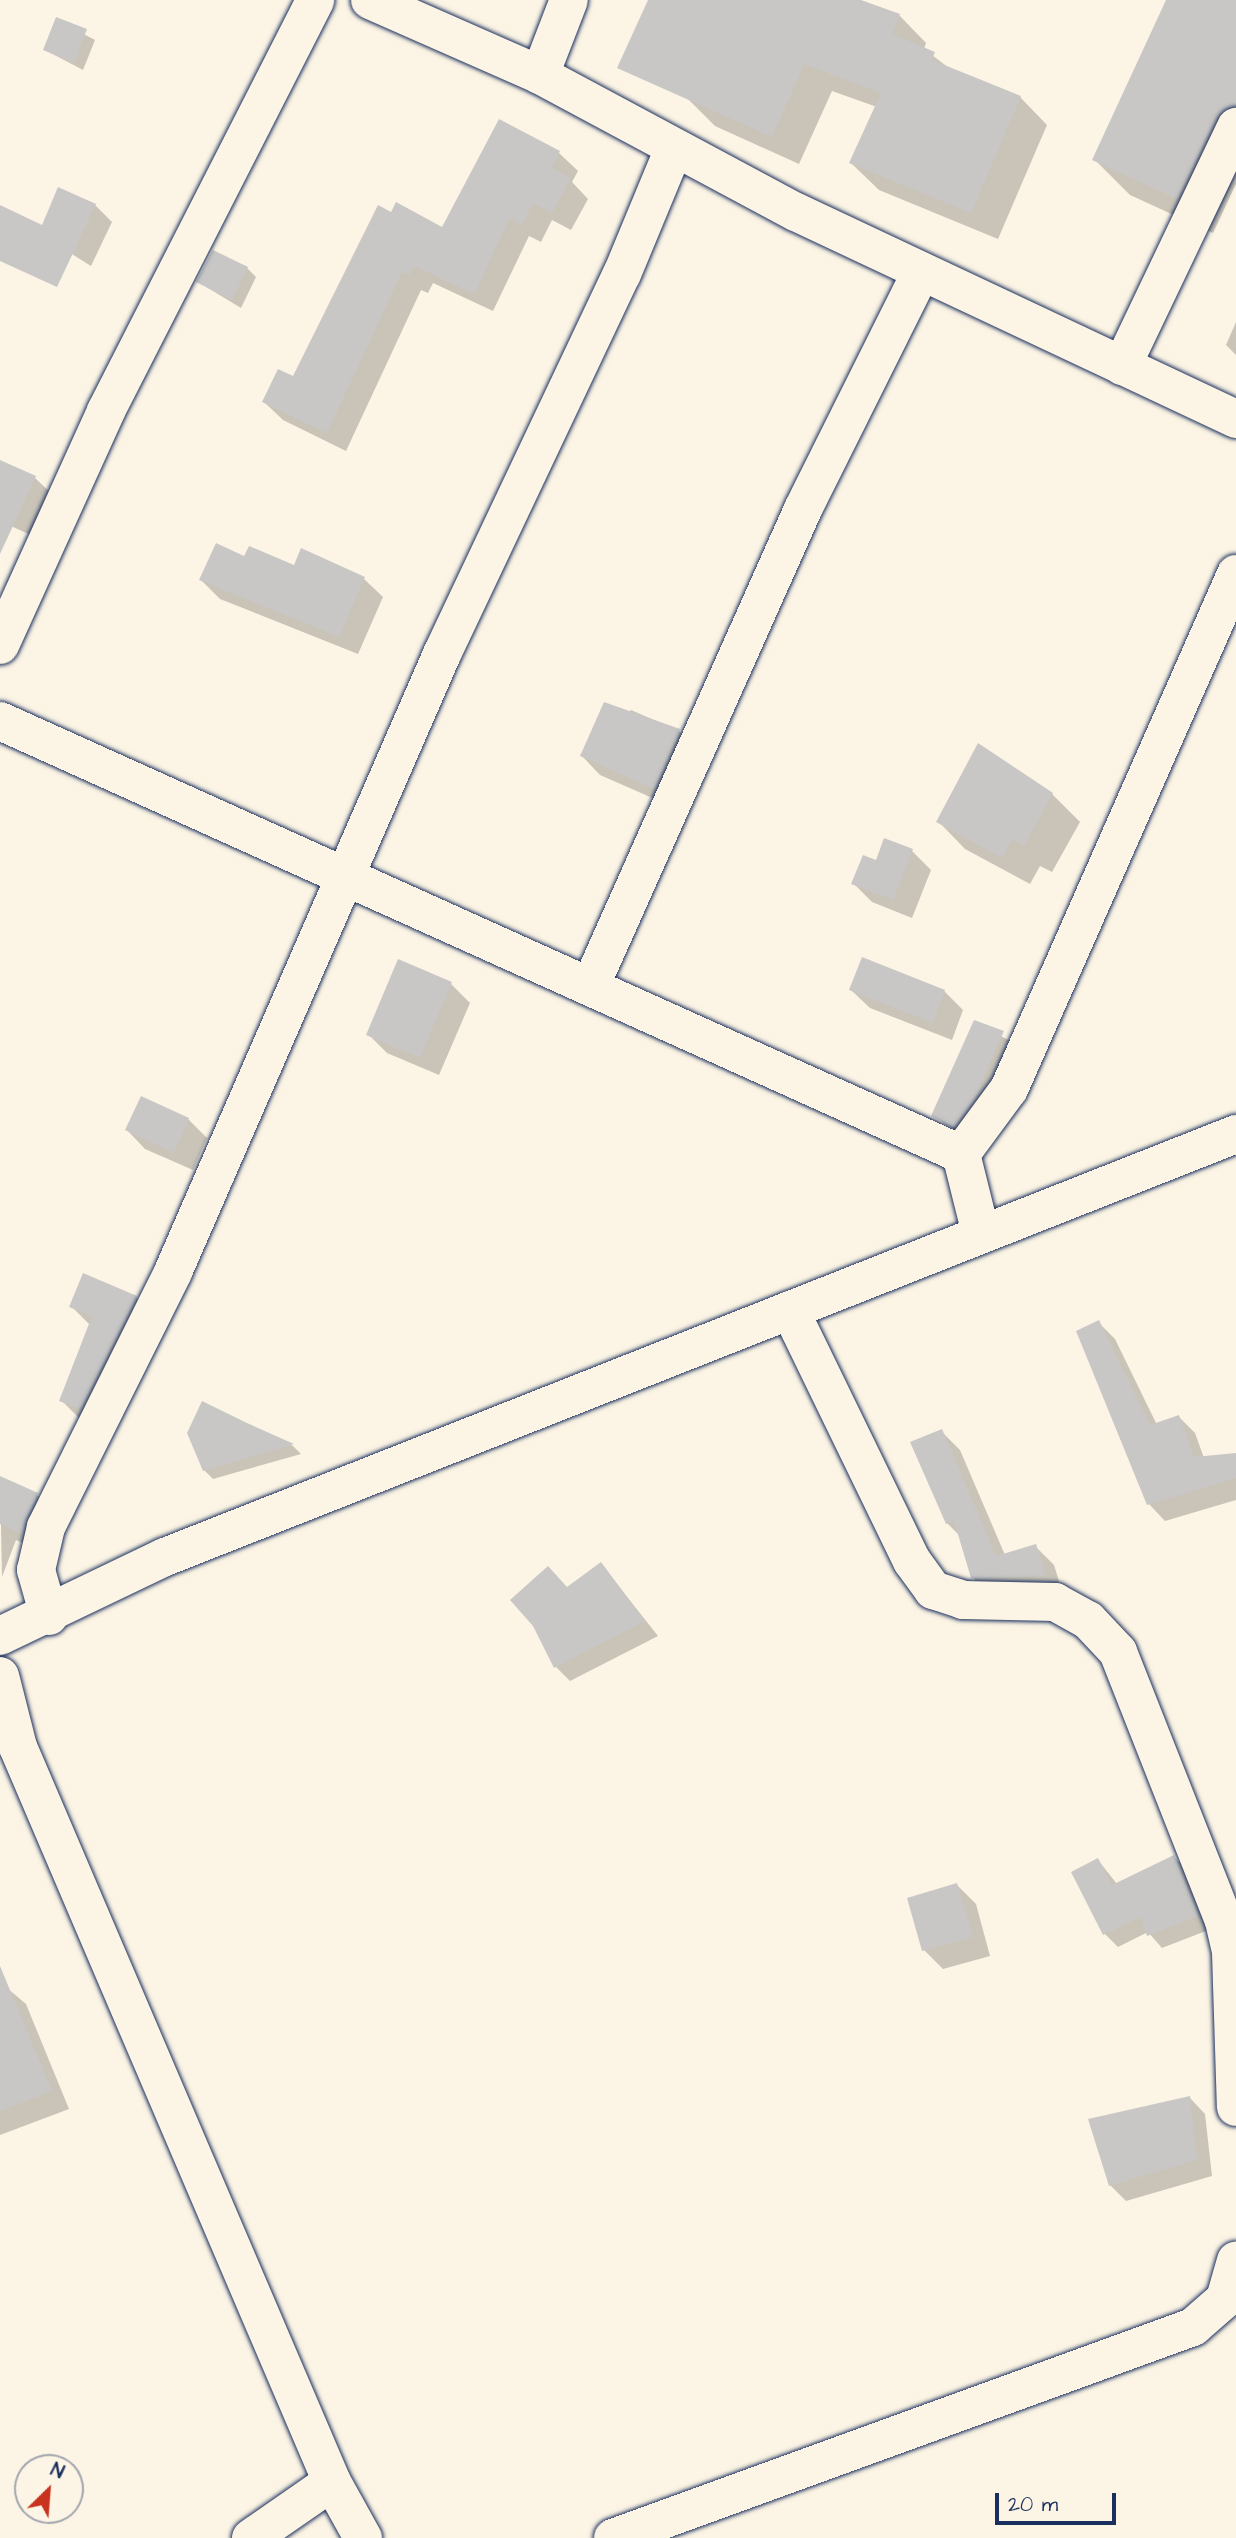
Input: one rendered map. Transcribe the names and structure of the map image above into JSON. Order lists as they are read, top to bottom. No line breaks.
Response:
{"scale_bar":"20 m","north":"top right"}
